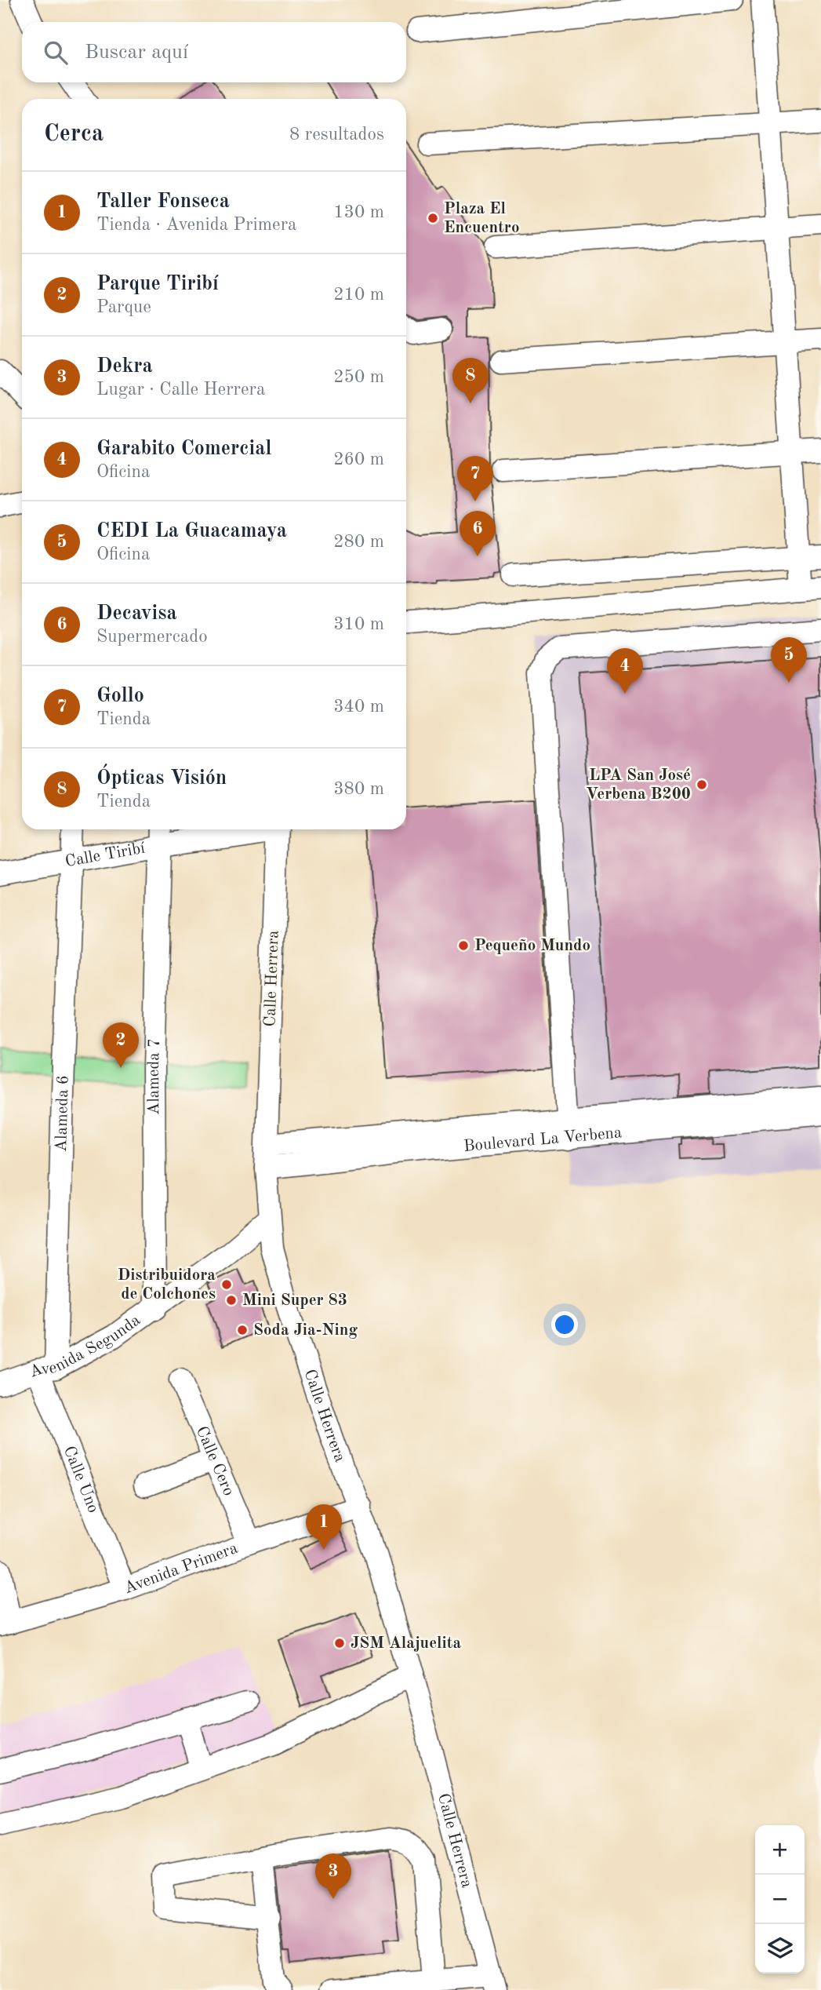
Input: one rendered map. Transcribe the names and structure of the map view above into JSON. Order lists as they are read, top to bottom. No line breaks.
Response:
{"streets":{"street":["Calle Tiribí","Calle Herrera","Alameda 7","Alameda 6","Boulevard La Verbena","Avenida Segunda","Calle Cero","Calle Uno","Avenida Primera"]},"crossings":[["Calle Tiribí","Alameda 7"],["Calle Tiribí","Alameda 6"],["Calle Herrera","Boulevard La Verbena"],["Calle Herrera","Avenida Segunda"],["Calle Herrera","Avenida Primera"],["Alameda 7","Avenida Segunda"],["Alameda 6","Avenida Segunda"],["Alameda 6","Calle Uno"],["Avenida Segunda","Calle Uno"],["Calle Cero","Avenida Primera"],["Calle Uno","Avenida Primera"]],"places":["Plaza El Encuentro","LPA San José Verbena B200","Pequeño Mundo","Distribuidora de Colchones","Mini Super 83","Soda Jia-Ning","JSM Alajuelita"],"page":{"search":"Buscar aquí","heading":["Cerca","8 resultados"],"list":[{"mark":"1","name":"Taller Fonseca","note":"Tienda · Avenida Primera","value":"130 m"},{"mark":"2","name":"Parque Tiribí","note":"Parque","value":"210 m"},{"mark":"3","name":"Dekra","note":"Lugar · Calle Herrera","value":"250 m"},{"mark":"4","name":"Garabito Comercial","note":"Oficina","value":"260 m"},{"mark":"5","name":"CEDI La Guacamaya","note":"Oficina","value":"280 m"},{"mark":"6","name":"Decavisa","note":"Supermercado","value":"310 m"},{"mark":"7","name":"Gollo","note":"Tienda","value":"340 m"},{"mark":"8","name":"Ópticas Visión","note":"Tienda","value":"380 m"}],"pins":["8","7","6","5","4","2","1","3"],"map_buttons":["+","−"]}}
